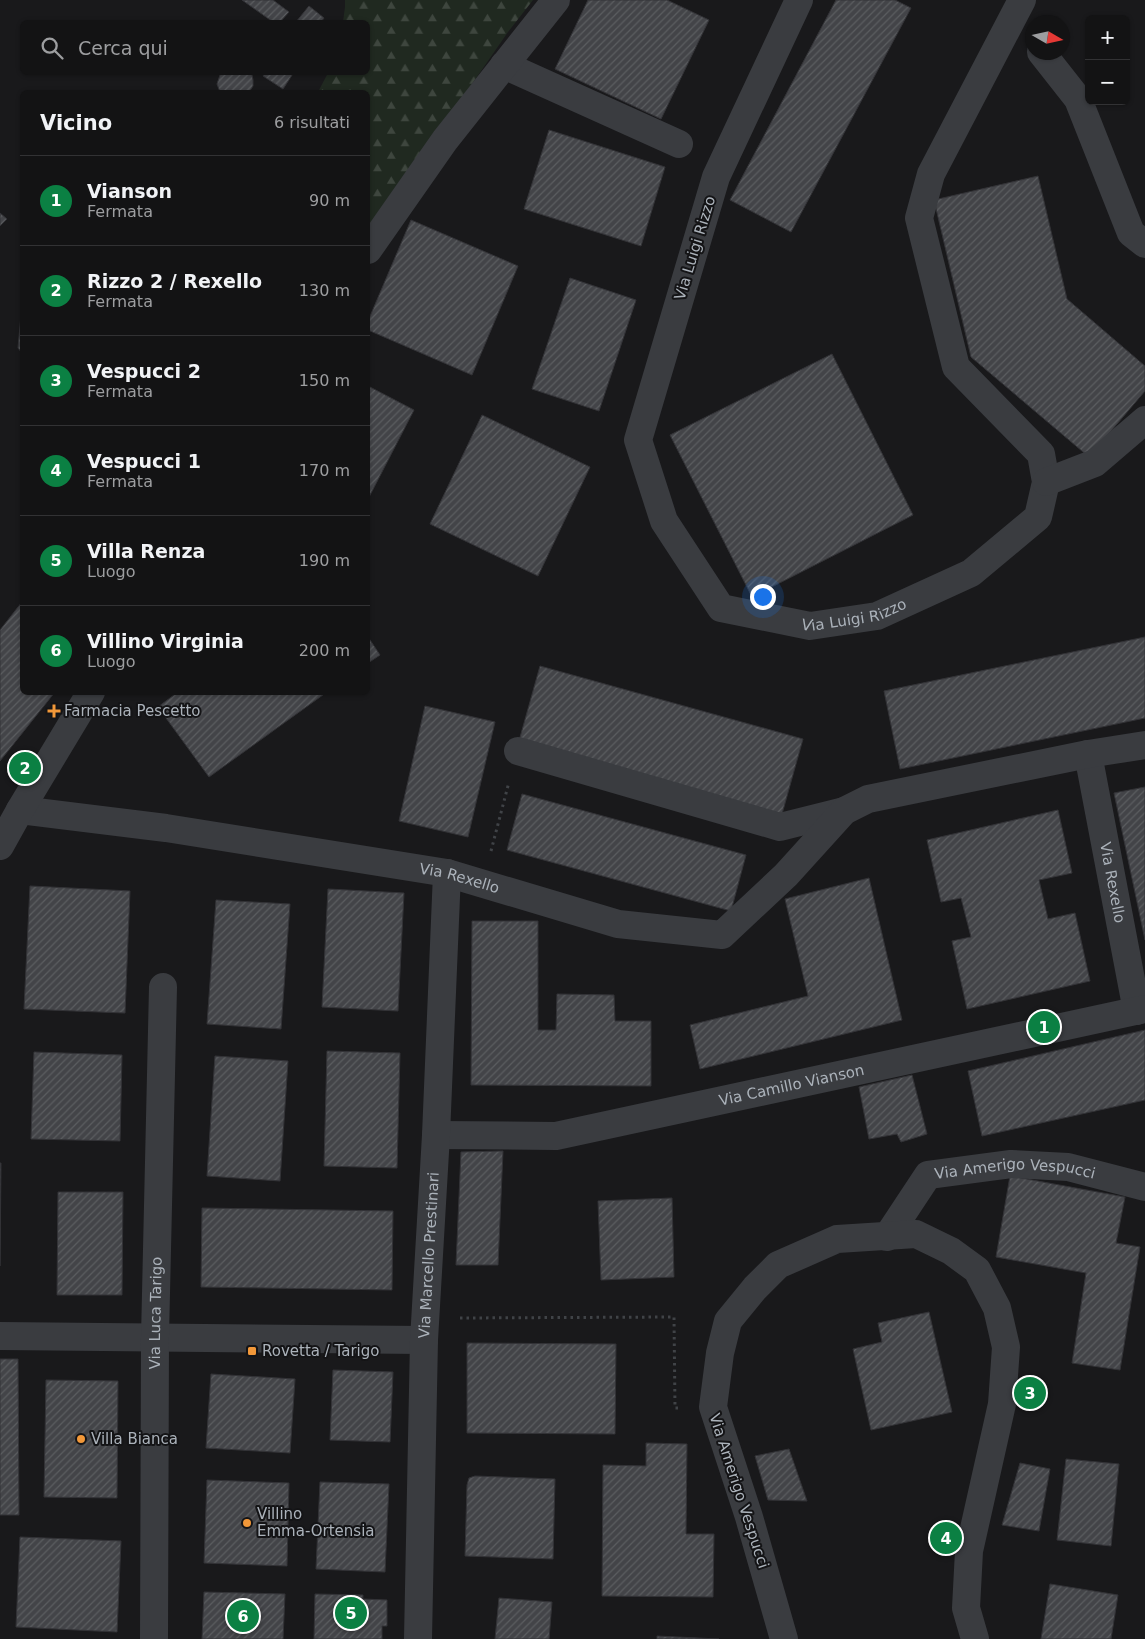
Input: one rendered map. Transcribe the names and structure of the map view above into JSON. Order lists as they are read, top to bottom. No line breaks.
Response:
{"streets":{"street":["Via Luigi Rizzo","Via Rexello","Via Camillo Vianson","Via Amerigo Vespucci","Via Marcello Prestinari","Via Luca Tarigo"]},"crossings":[["Via Rexello","Via Camillo Vianson"],["Via Rexello","Via Marcello Prestinari"],["Via Camillo Vianson","Via Marcello Prestinari"]],"places":{"health":["Farmacia Pescetto"],"transit":["Rovetta / Tarigo"],"other":["Villa Bianca","Villino Emma-Ortensia"]},"north":"right","page":{"map_buttons":["+","−"],"search":"Cerca qui","heading":["Vicino","6 risultati"],"list":[{"mark":"1","name":"Vianson","note":"Fermata","value":"90 m"},{"mark":"2","name":"Rizzo 2 / Rexello","note":"Fermata","value":"130 m"},{"mark":"3","name":"Vespucci 2","note":"Fermata","value":"150 m"},{"mark":"4","name":"Vespucci 1","note":"Fermata","value":"170 m"},{"mark":"5","name":"Villa Renza","note":"Luogo","value":"190 m"},{"mark":"6","name":"Villino Virginia","note":"Luogo","value":"200 m"}],"pins":["2","1","3","4","5","6"]}}
